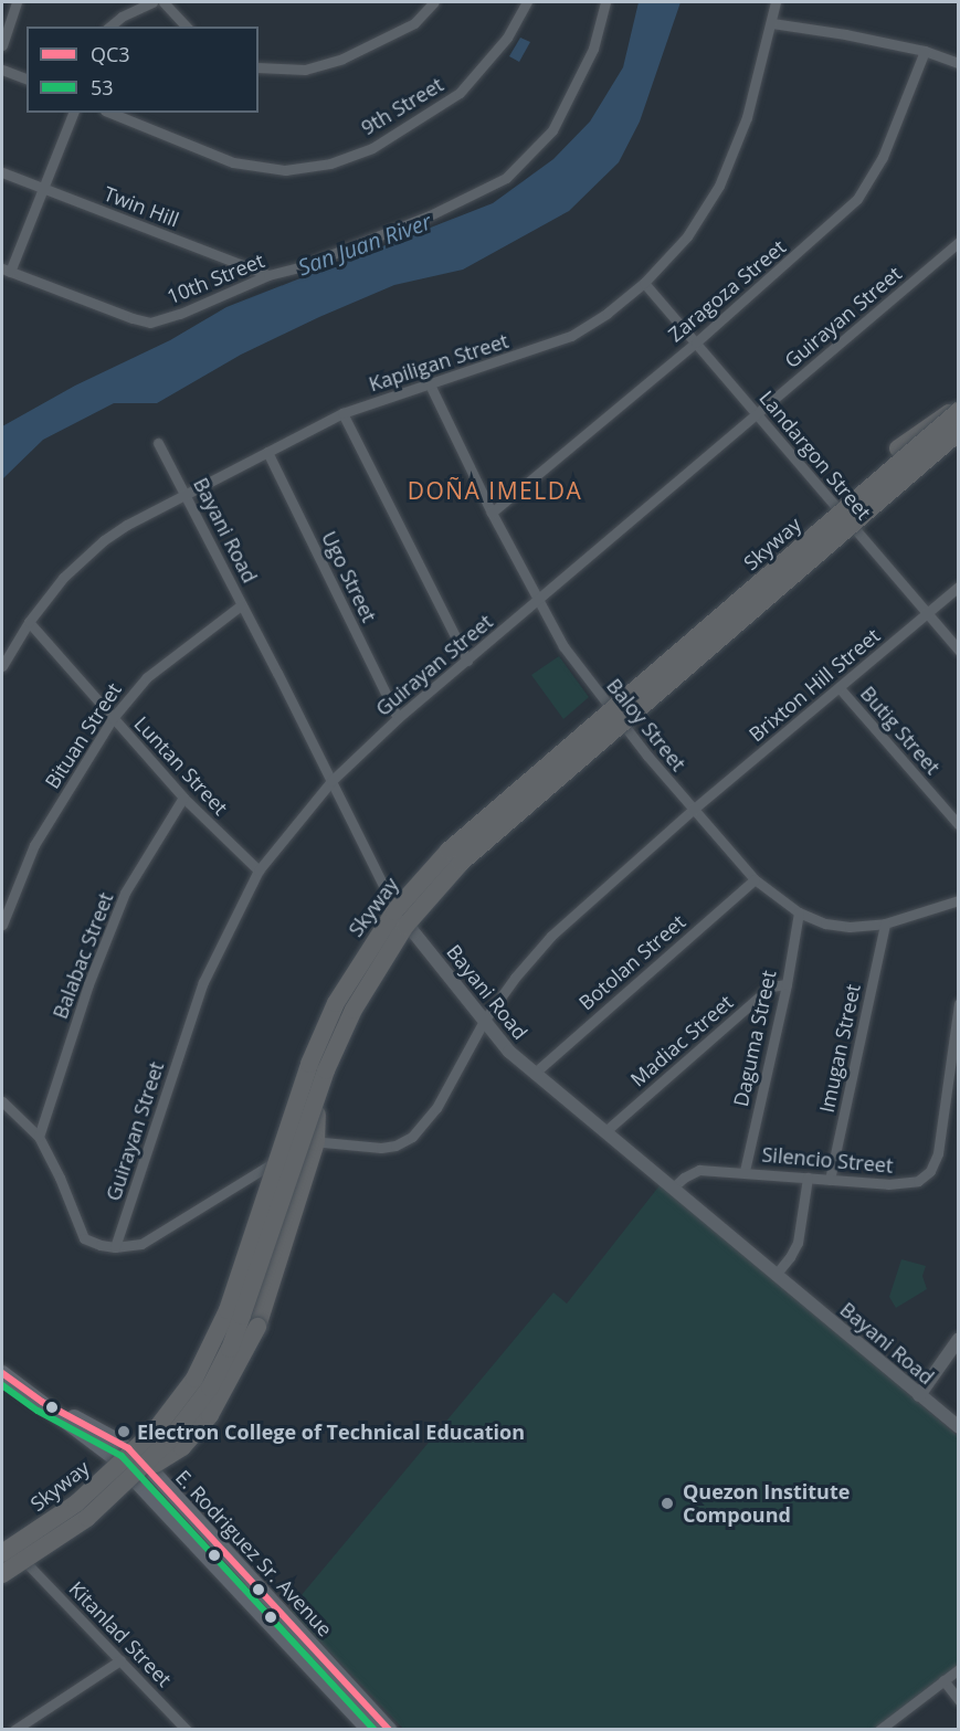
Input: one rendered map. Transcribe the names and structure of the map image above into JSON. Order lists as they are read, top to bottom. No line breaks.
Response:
{"streets":{"highway":["Skyway"],"main road":["E. Rodriguez Sr. Avenue"],"street":["9th Street","Twin Hill","10th Street","Zaragoza Street","Guirayan Street","Kapiligan Street","Landargon Street","Bayani Road","Ugo Street","Brixton Hill Street","Baloy Street","Butig Street","Bituan Street","Luntan Street","Balabac Street","Botolan Street","Daguma Street","Madiac Street","Imugan Street","Silencio Street","Kitanlad Street"]},"crossings":[["Twin Hill","10th Street"],["Zaragoza Street","Landargon Street"],["Zaragoza Street","Baloy Street"],["Guirayan Street","Landargon Street"],["Guirayan Street","Bayani Road"],["Guirayan Street","Ugo Street"],["Guirayan Street","Baloy Street"],["Guirayan Street","Luntan Street"],["Kapiligan Street","Landargon Street"],["Kapiligan Street","Bayani Road"],["Kapiligan Street","Ugo Street"],["Kapiligan Street","Baloy Street"],["Kapiligan Street","Luntan Street"],["Landargon Street","Brixton Hill Street"],["Bayani Road","Brixton Hill Street"],["Bayani Road","Bituan Street"],["Bayani Road","Botolan Street"],["Bayani Road","Madiac Street"],["Bayani Road","Silencio Street"],["Brixton Hill Street","Baloy Street"],["Brixton Hill Street","Butig Street"],["Baloy Street","Botolan Street"],["Baloy Street","Daguma Street"],["Baloy Street","Imugan Street"],["Bituan Street","Luntan Street"],["Luntan Street","Balabac Street"],["Daguma Street","Madiac Street"],["Daguma Street","Silencio Street"],["Imugan Street","Silencio Street"]],"districts":["DOÑA IMELDA"],"water":["San Juan River"],"places":["Electron College of Technical Education","Quezon Institute Compound"],"lines":["transit line QC3","transit line 53"],"legend":["QC3","53"]}
